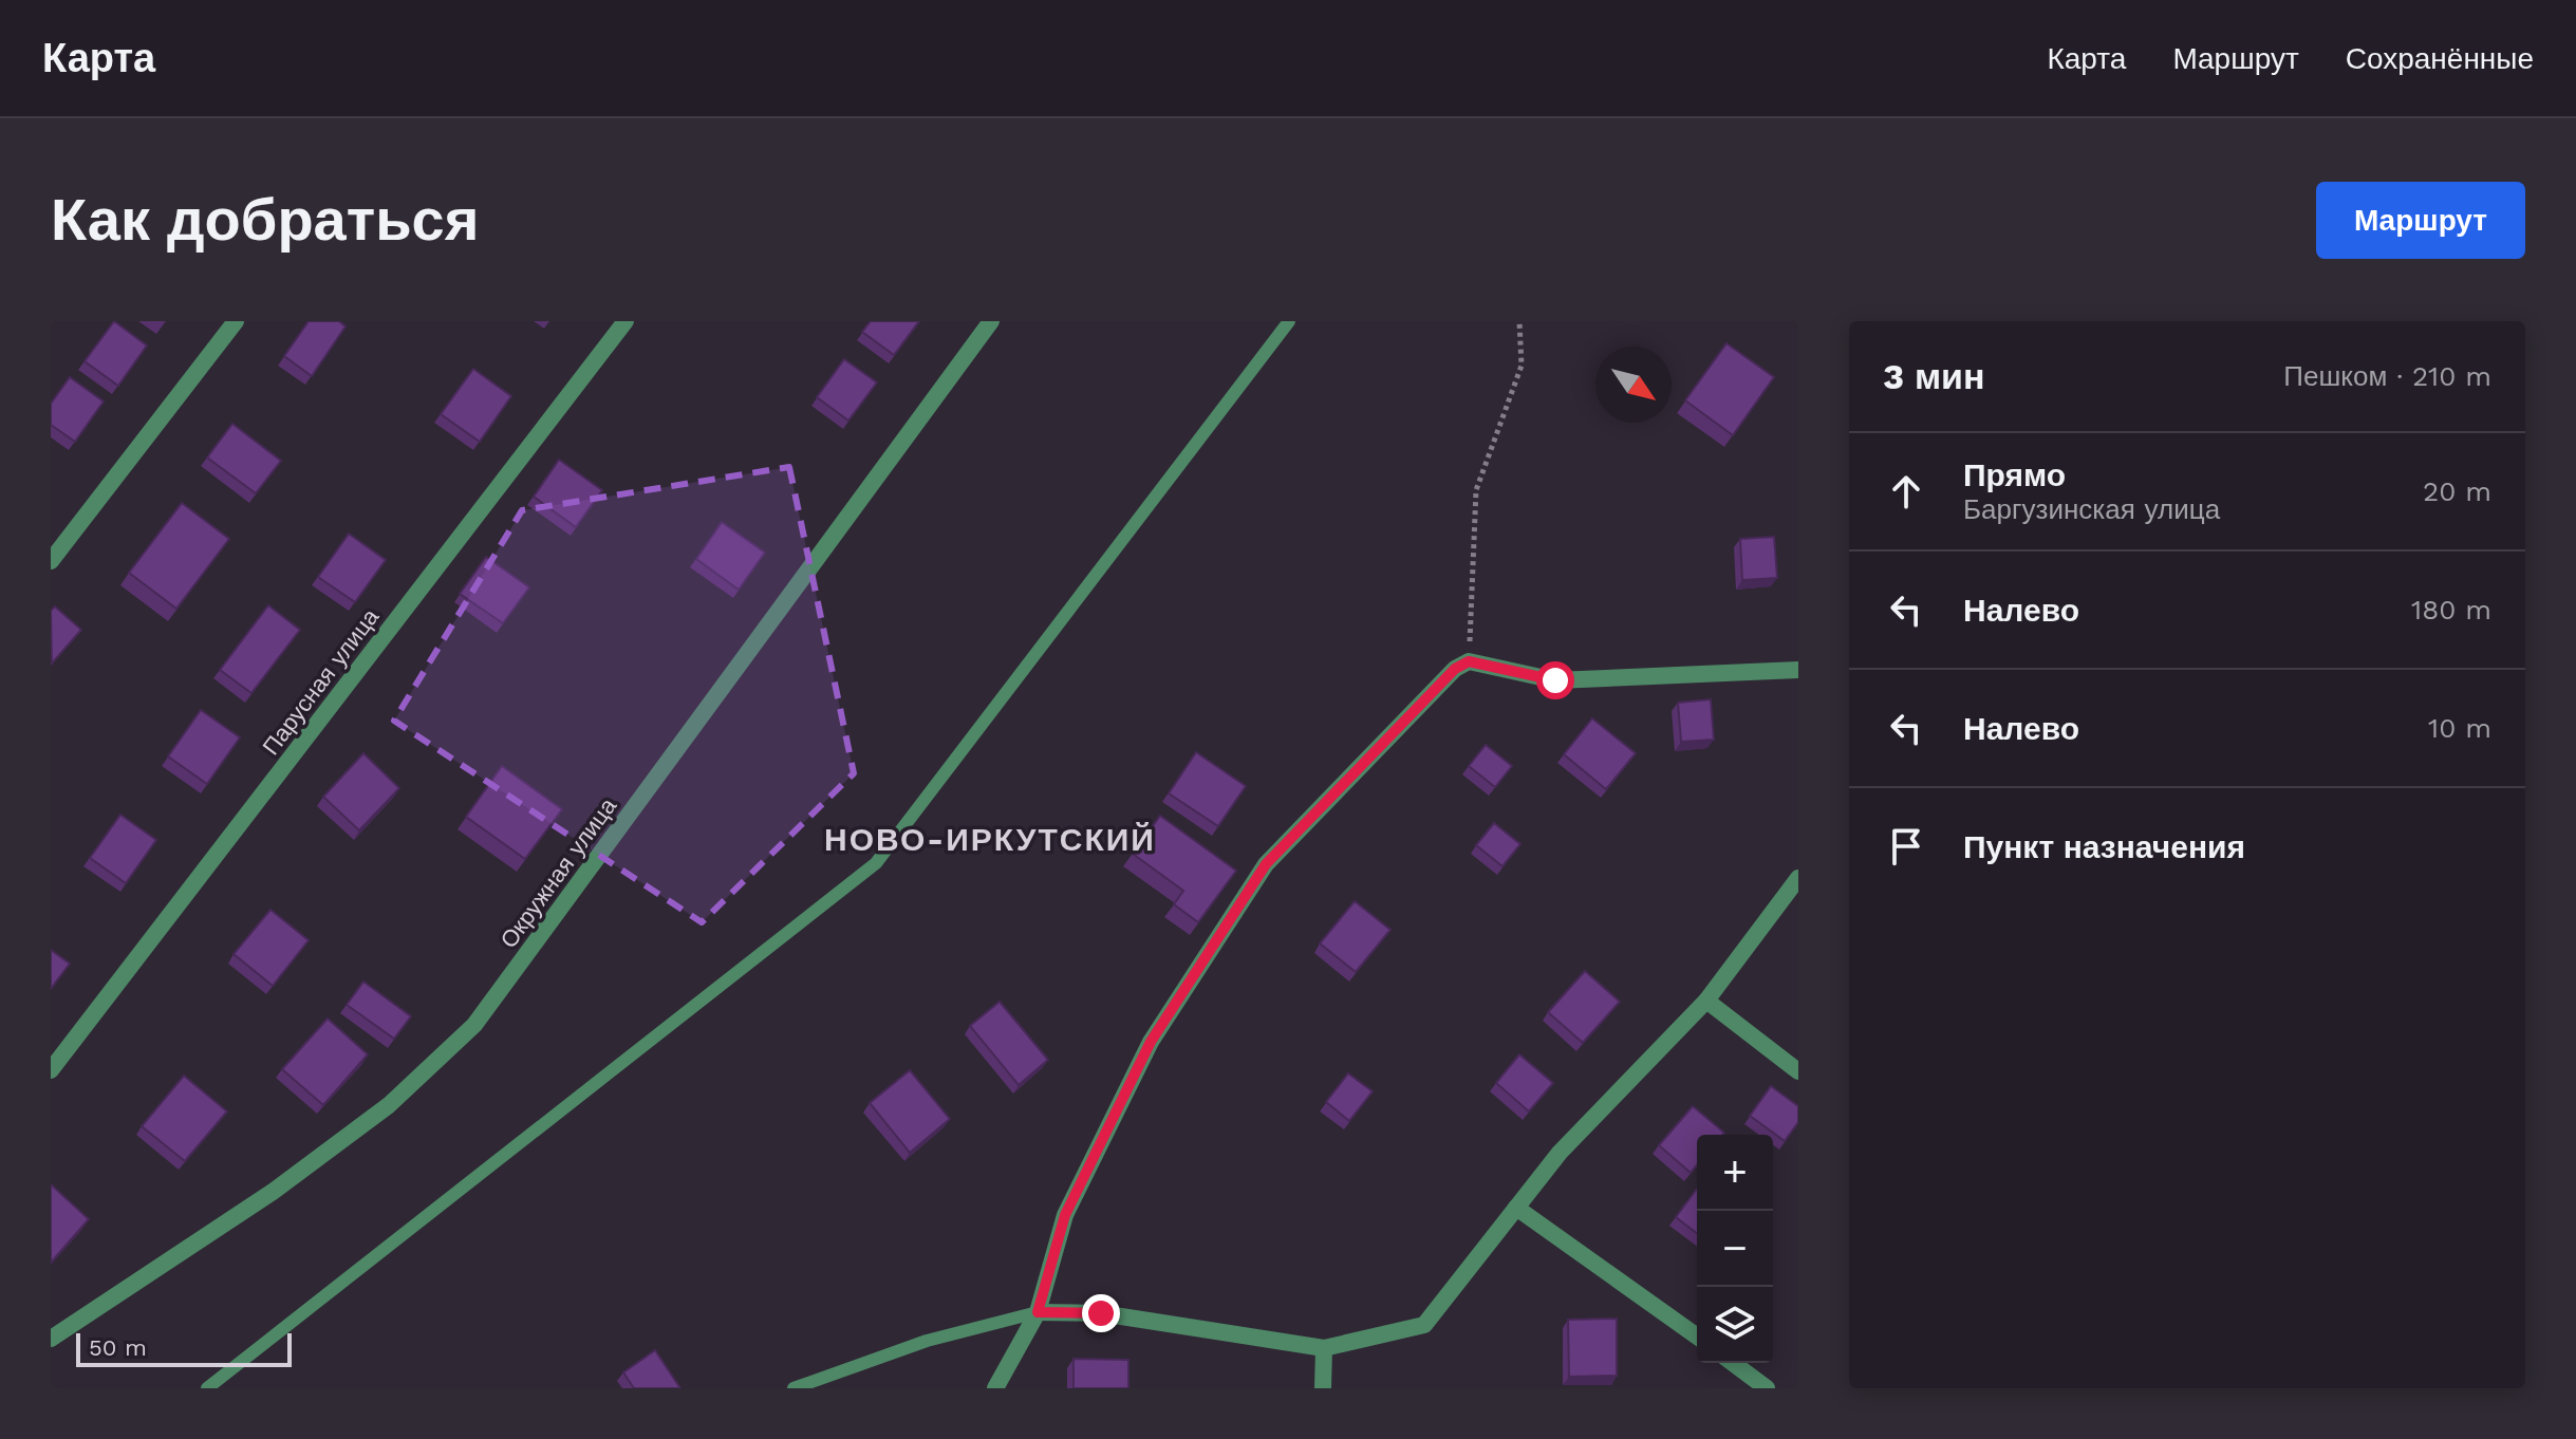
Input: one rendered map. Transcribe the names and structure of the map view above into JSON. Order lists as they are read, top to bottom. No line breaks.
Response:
{"streets":{"street":["Парусная улица","Окружная улица"]},"districts":["НОВО-ИРКУТСКИЙ"],"scale_bar":"50 m","north":"bottom right","page":{"header":"Карта","nav":["Карта","Маршрут","Сохранённые"],"buttons":"Маршрут","title":"Как добраться","heading":["3 мин","Пешком · 210 m"],"list":[["Прямо","Баргузинская улица","20 m"],["Налево","180 m"],["Налево","10 m"],"Пункт назначения"],"map_buttons":["+","−"],"scale":"50 m"}}
